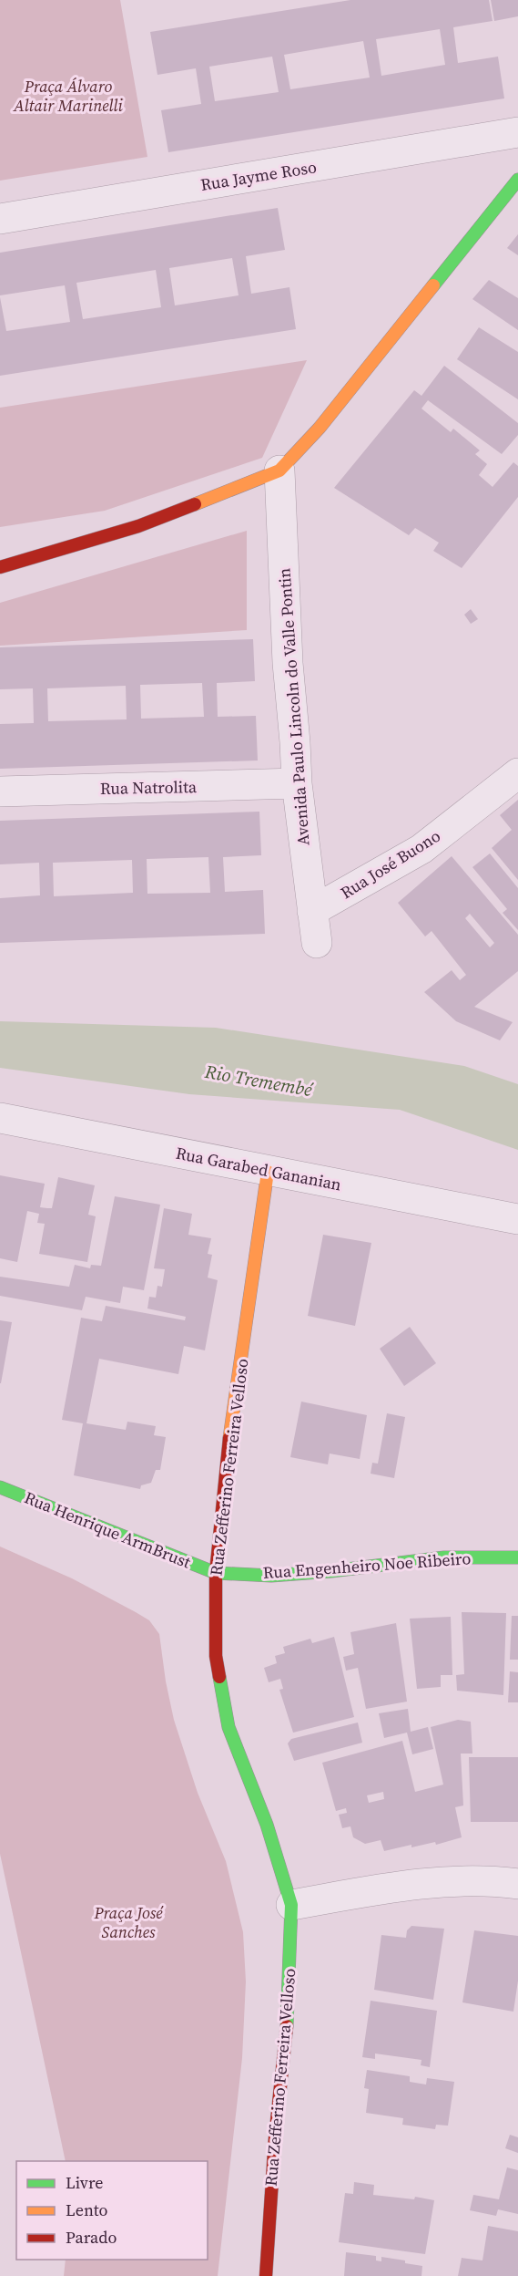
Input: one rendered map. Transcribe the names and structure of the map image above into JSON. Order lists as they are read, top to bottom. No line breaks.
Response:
{"streets":{"street":["Rua Jayme Roso","Avenida Paulo Lincoln do Valle Pontin","Rua Natrolita","Rua José Buono","Rua Garabed Gananian","Rua Zefferino Ferreira Velloso","Rua Henrique ArmBrust","Rua Engenheiro Noe Ribeiro"]},"crossings":[["Avenida Paulo Lincoln do Valle Pontin","Rua Natrolita"],["Avenida Paulo Lincoln do Valle Pontin","Rua José Buono"],["Rua Garabed Gananian","Rua Zefferino Ferreira Velloso"],["Rua Zefferino Ferreira Velloso","Rua Henrique ArmBrust"],["Rua Zefferino Ferreira Velloso","Rua Engenheiro Noe Ribeiro"],["Rua Henrique ArmBrust","Rua Engenheiro Noe Ribeiro"]],"water":["Rio Tremembé"],"parks":["Praça Álvaro Altair Marinelli","Praça José Sanches"],"legend":["Livre","Lento","Parado"]}
